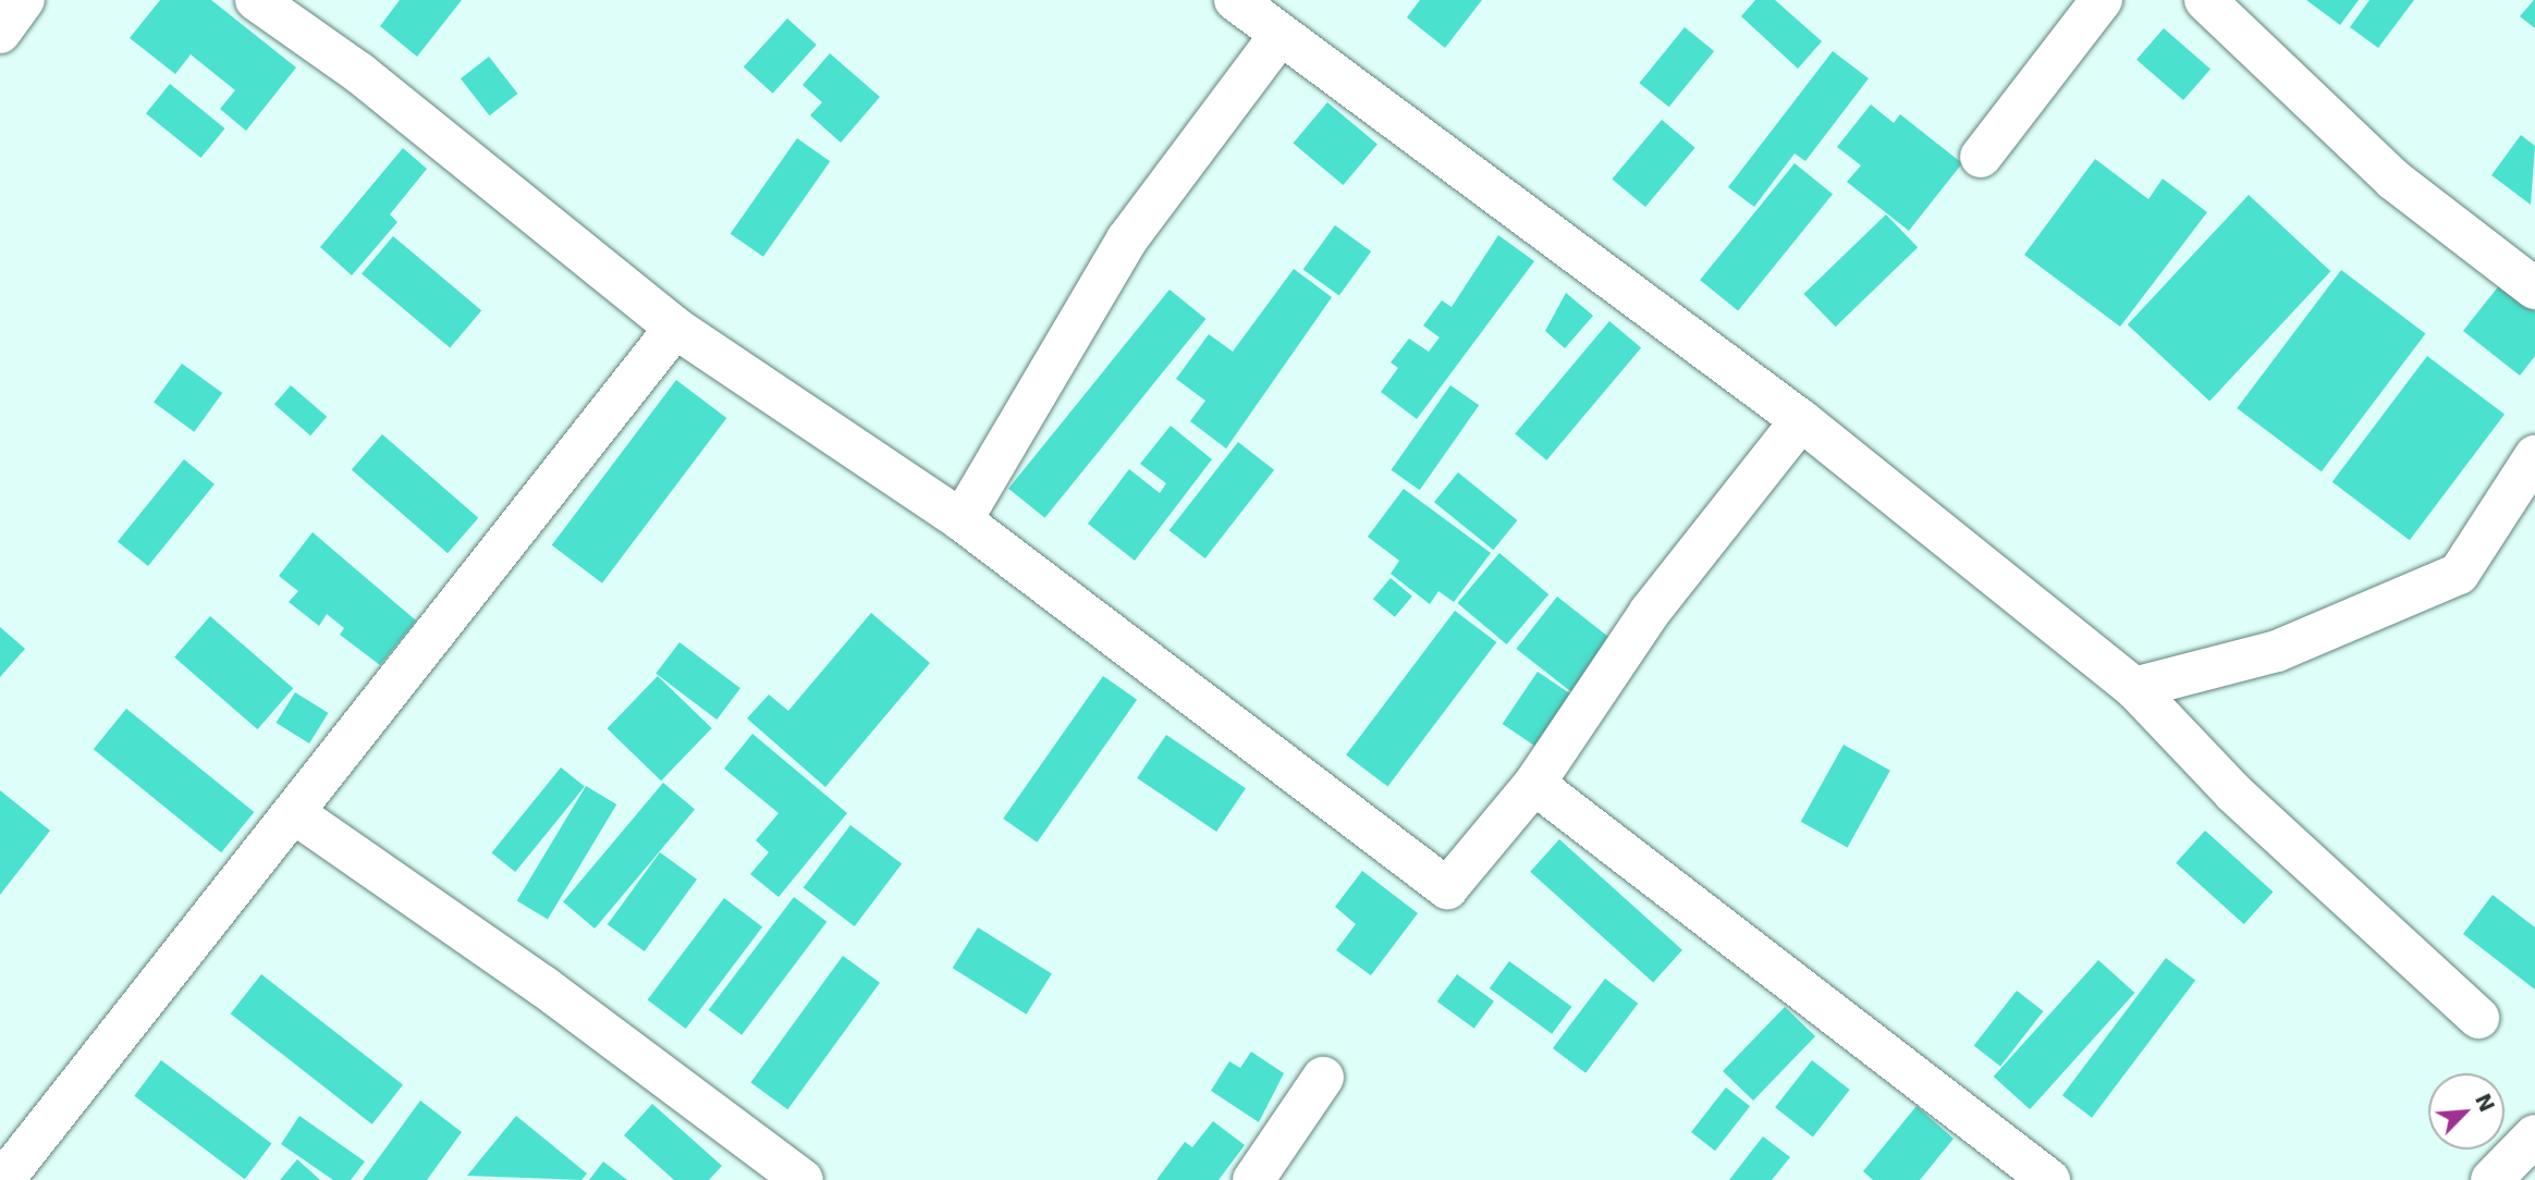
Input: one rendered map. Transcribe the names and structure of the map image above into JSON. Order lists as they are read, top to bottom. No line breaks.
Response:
{"north":"top right"}
